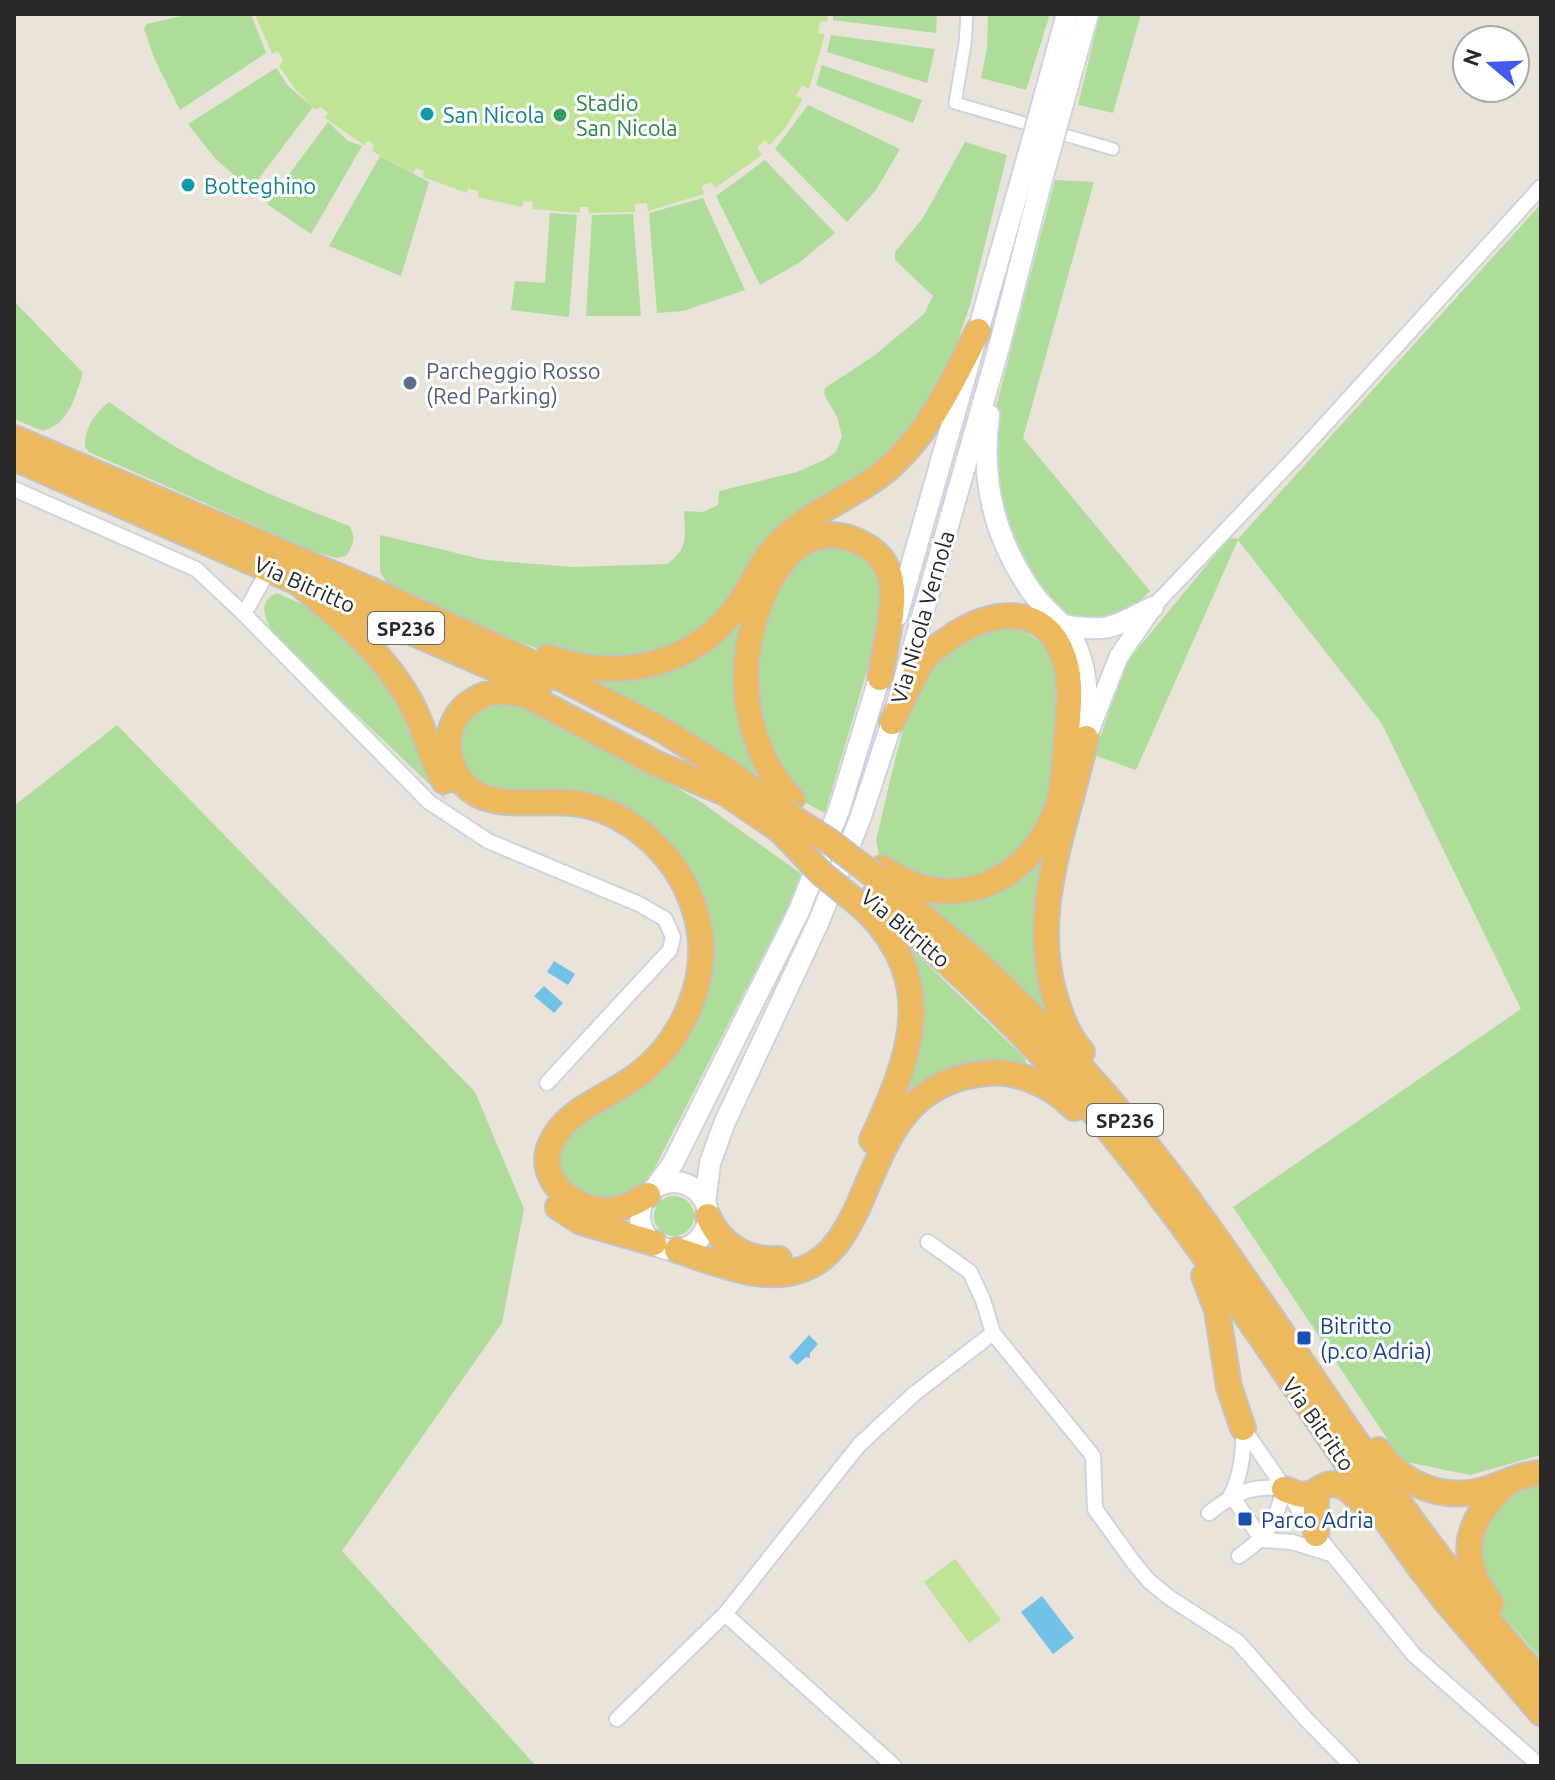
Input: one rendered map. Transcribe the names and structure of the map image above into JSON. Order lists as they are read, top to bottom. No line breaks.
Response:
{"streets":{"highway":["Via Bitritto","SP236"],"main road":["Via Nicola Vernola"]},"places":{"other":["San Nicola","Stadio San Nicola","Botteghino","Parcheggio Rosso (Red Parking)"],"transit":["Bitritto (p.co Adria)","Parco Adria"]},"north":"left"}
